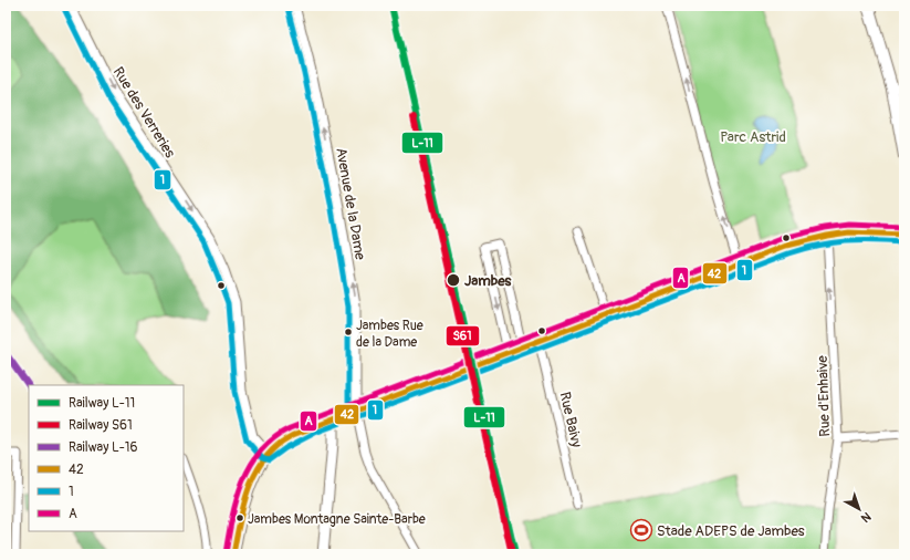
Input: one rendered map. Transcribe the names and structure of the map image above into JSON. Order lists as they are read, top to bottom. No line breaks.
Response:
{"streets":{"street":["Rue des Verreries","Avenue de la Dame","Rue d'Enhaive","Rue Baivy"]},"one_way":["Rue des Verreries","Avenue de la Dame","Rue d'Enhaive"],"parks":["Parc Astrid"],"places":{"other":["Jambes","Jambes Rue de la Dame","Jambes Montagne Sainte-Barbe"],"sports":["Stade ADEPS de Jambes"]},"lines":["rail line L-11","transit line 1","rail line S61","transit line A","transit line 42","rail line L-16"],"legend":["Railway L-11","Railway S61","Railway L-16","42","1","A"],"north":"bottom right"}
